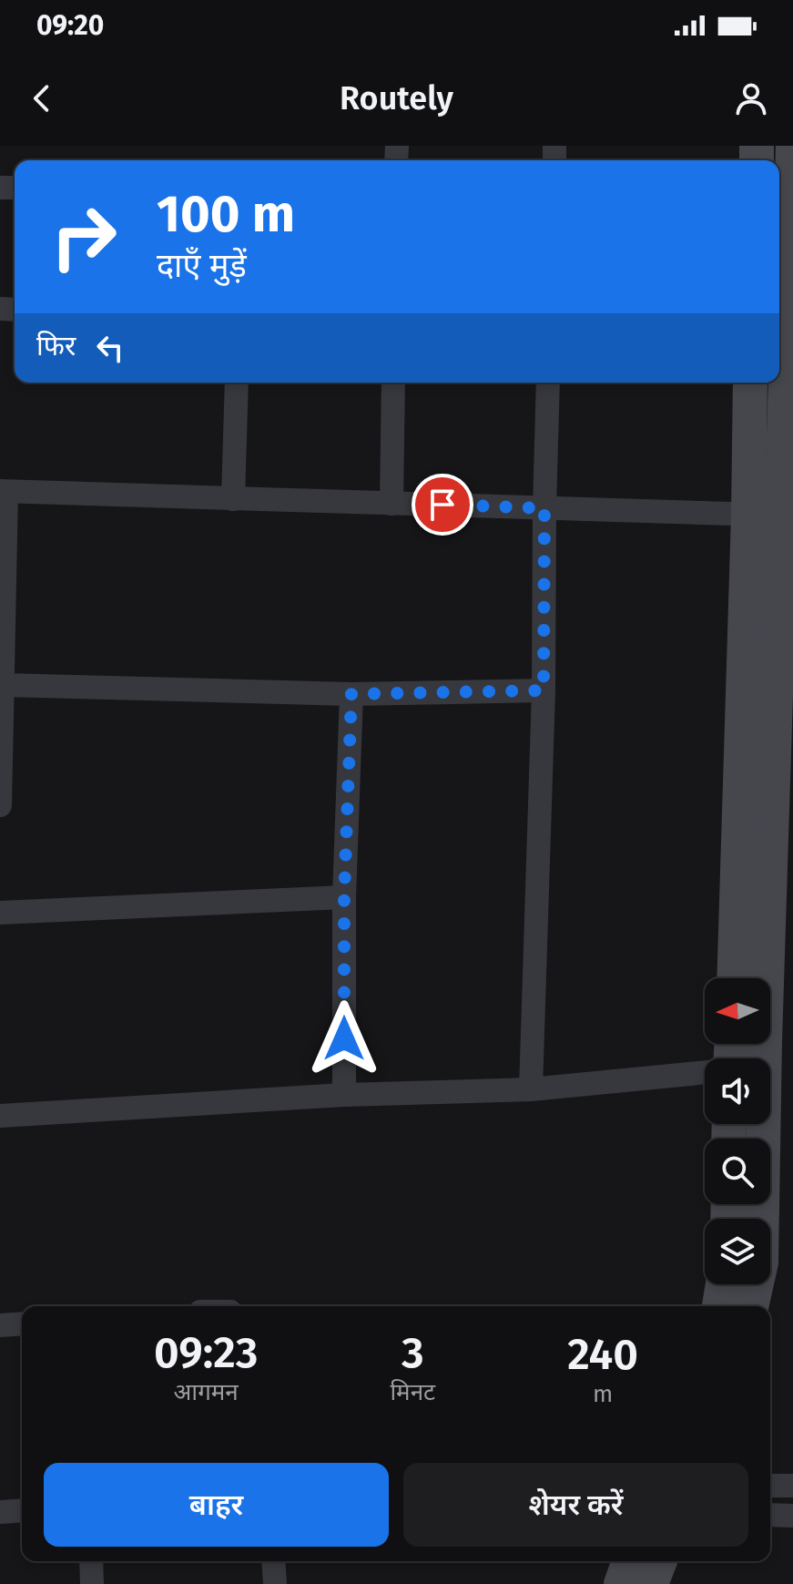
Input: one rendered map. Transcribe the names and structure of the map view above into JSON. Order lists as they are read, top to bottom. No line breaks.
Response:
{"north":"left","page":{"status":"09:20","header":"Routely","turn":["100 m","दाएँ मुड़ें"],"then":"फिर","eta":["09:23","आगमन","3","मिनट","240","m"],"buttons":["बाहर","शेयर करें"]}}
